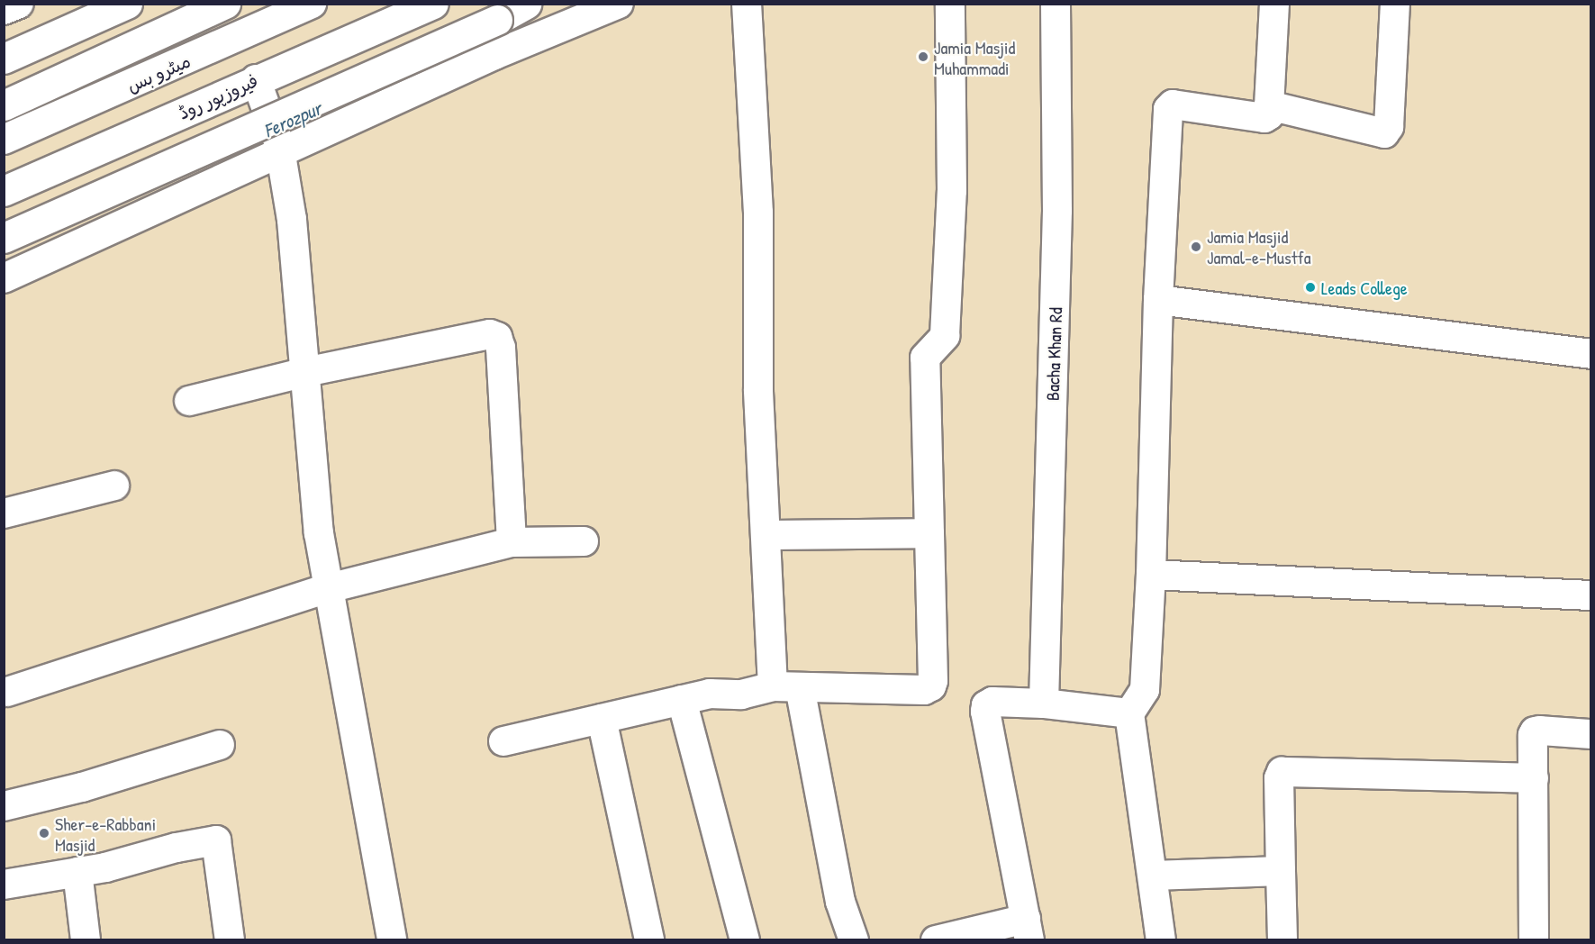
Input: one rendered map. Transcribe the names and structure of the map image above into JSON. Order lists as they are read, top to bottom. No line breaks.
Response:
{"streets":{"main road":["فیروزپور روڈ"],"street":["میٹرو بس","Bacha Khan Rd"]},"water":["Ferozpur"],"places":["Jamia Masjid Muhammadi","Jamia Masjid Jamal-e-Mustfa","Leads College","Sher-e-Rabbani Masjid"]}
